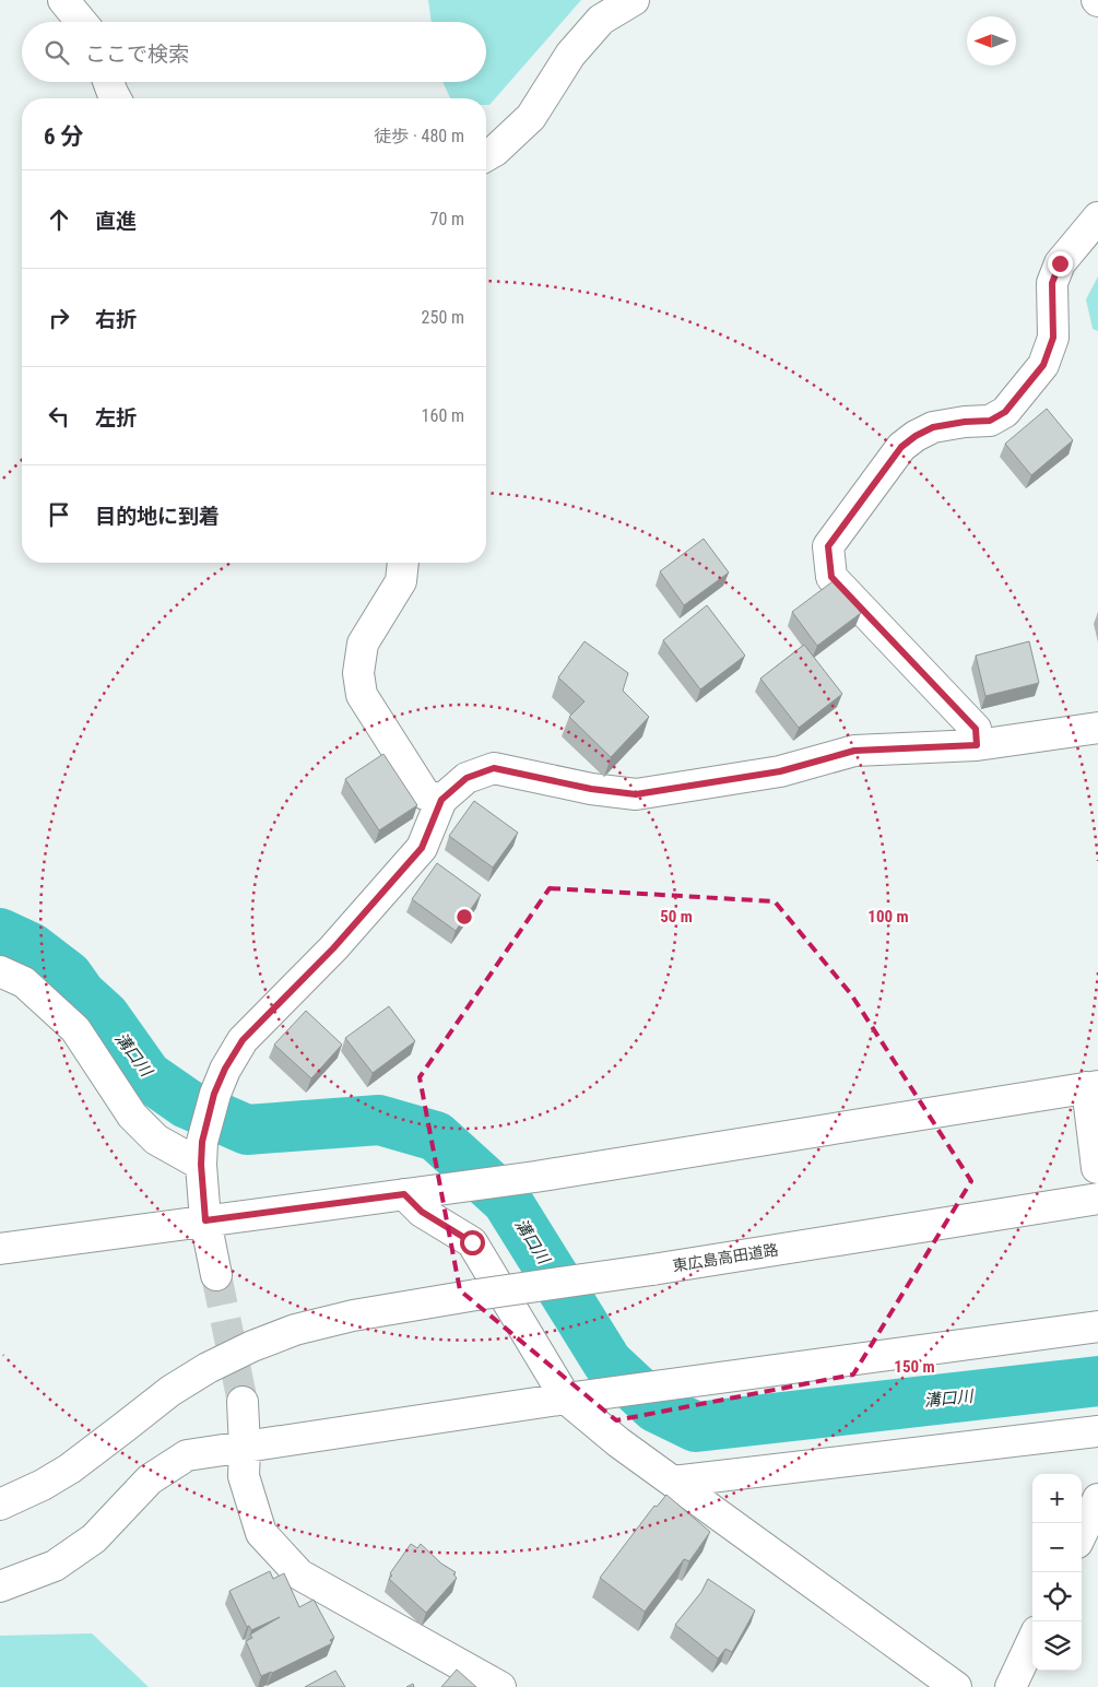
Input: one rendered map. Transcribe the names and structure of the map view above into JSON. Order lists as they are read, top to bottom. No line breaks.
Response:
{"streets":{"main road":["東広島高田道路"]},"water":["溝口川"],"north":"left","page":{"search":"ここで検索","heading":["6 分","徒歩 · 480 m"],"list":[["直進","70 m"],["右折","250 m"],["左折","160 m"],"目的地に到着"],"map_buttons":["+","−"]},"rings":["50 m","100 m","150 m"]}
